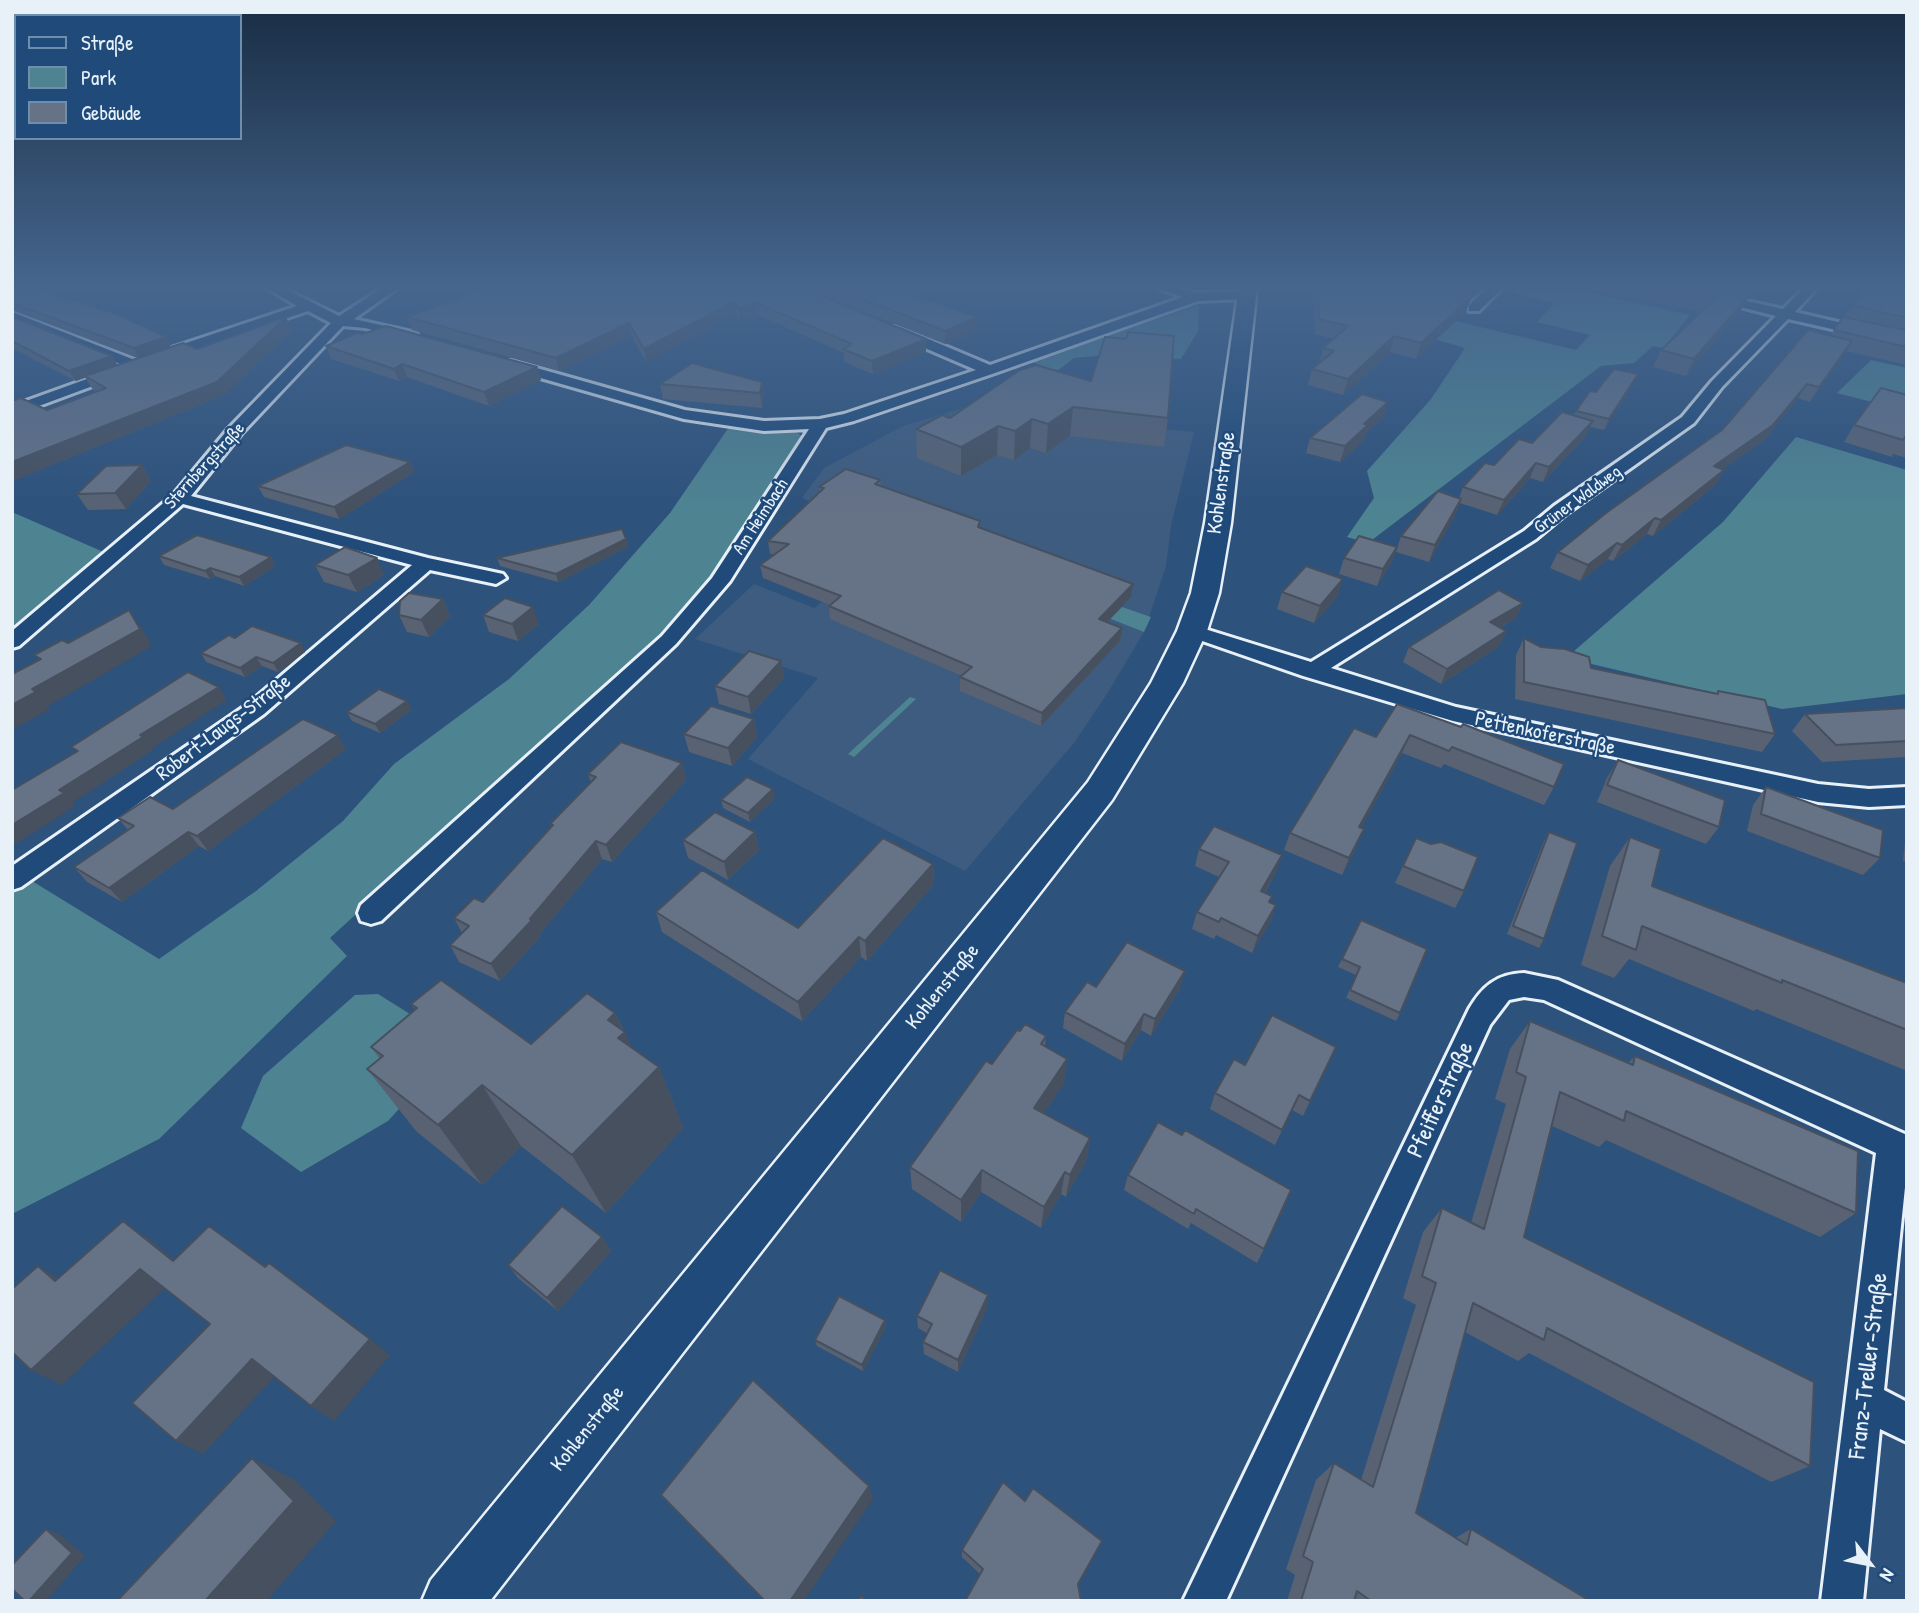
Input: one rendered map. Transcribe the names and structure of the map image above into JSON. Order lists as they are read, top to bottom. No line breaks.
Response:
{"streets":{"main road":["Kohlenstraße"],"street":["Sternbergstraße","Grüner Waldweg","Am Heimbach","Robert-Laugs-Straße","Pettenkoferstraße","Pfeifferstraße","Franz-Treller-Straße"]},"crossings":[["Kohlenstraße","Pettenkoferstraße"],["Grüner Waldweg","Pettenkoferstraße"],["Pfeifferstraße","Franz-Treller-Straße"]],"legend":["Straße","Park","Gebäude"],"north":"bottom right"}
